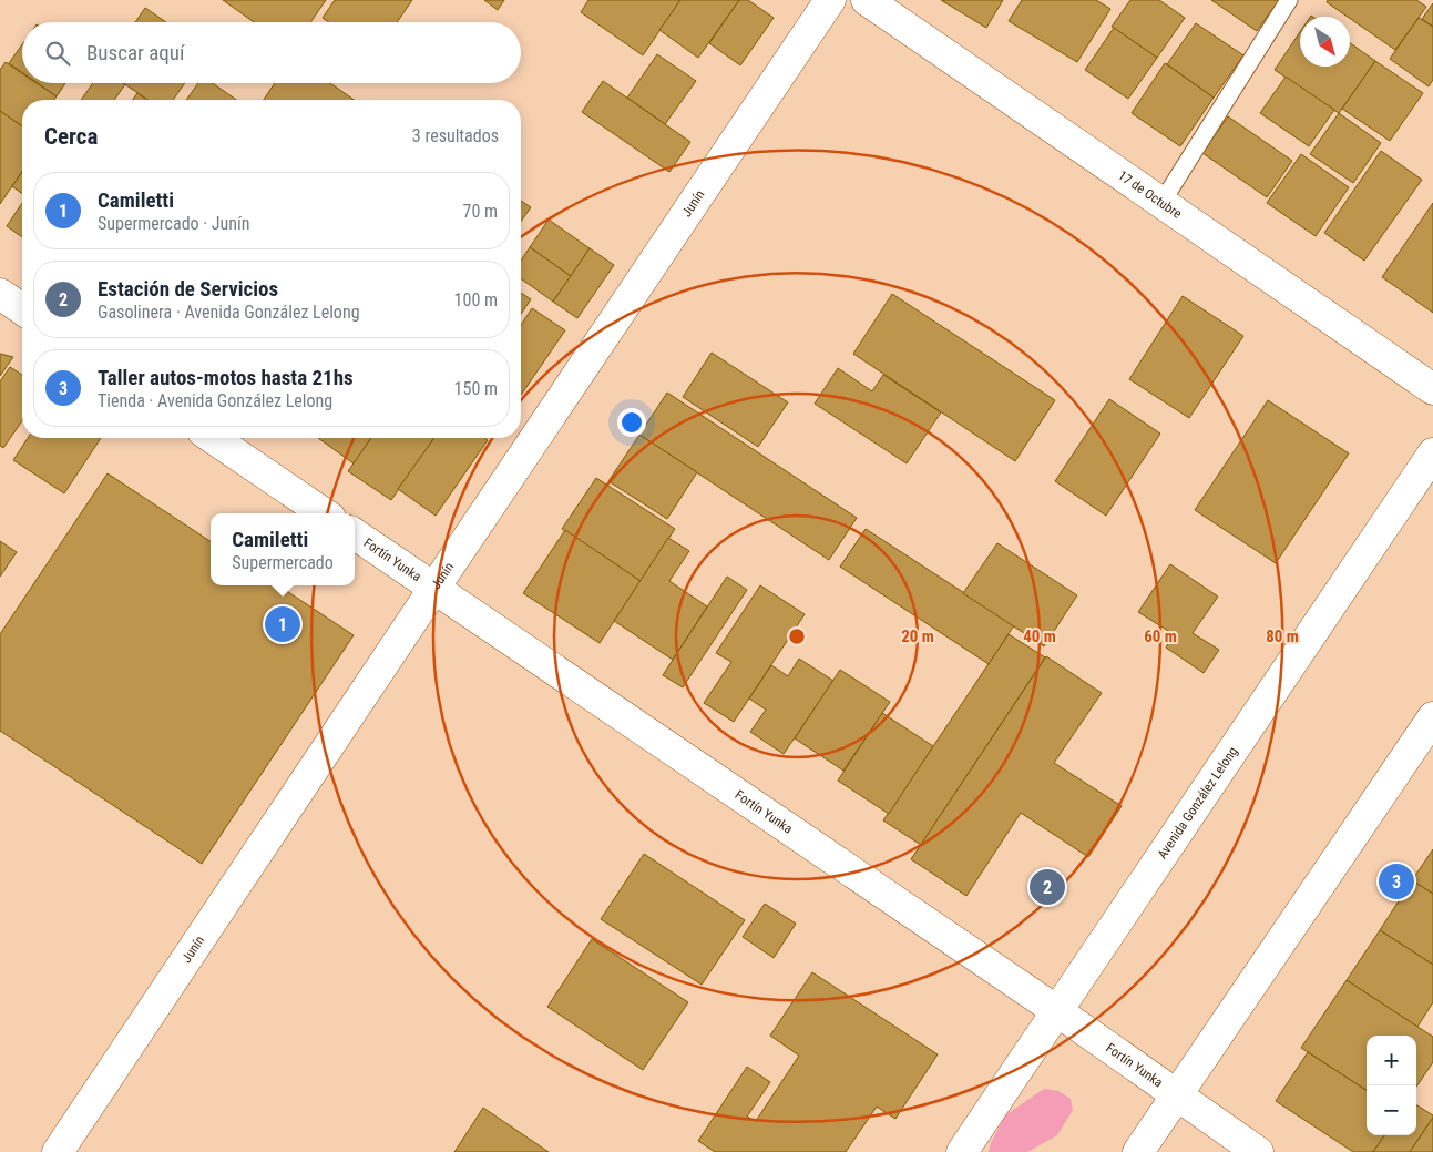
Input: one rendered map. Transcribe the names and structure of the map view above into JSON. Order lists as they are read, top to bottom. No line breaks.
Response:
{"streets":{"street":["17 de Octubre","Junín","Fortín Yunka","Avenida González Lelong"]},"crossings":[["Junín","Fortín Yunka"],["Fortín Yunka","Avenida González Lelong"]],"north":"bottom right","page":{"search":"Buscar aquí","heading":["Cerca","3 resultados"],"list":[{"mark":"1","name":"Camiletti","note":"Supermercado · Junín","value":"70 m"},{"mark":"2","name":"Estación de Servicios","note":"Gasolinera · Avenida González Lelong","value":"100 m"},{"mark":"3","name":"Taller autos-motos hasta 21hs","note":"Tienda · Avenida González Lelong","value":"150 m"}],"popup":["Camiletti","Supermercado"],"pins":["1","3","2"],"map_buttons":["+","−"]},"rings":["20 m","40 m","60 m","80 m"]}
